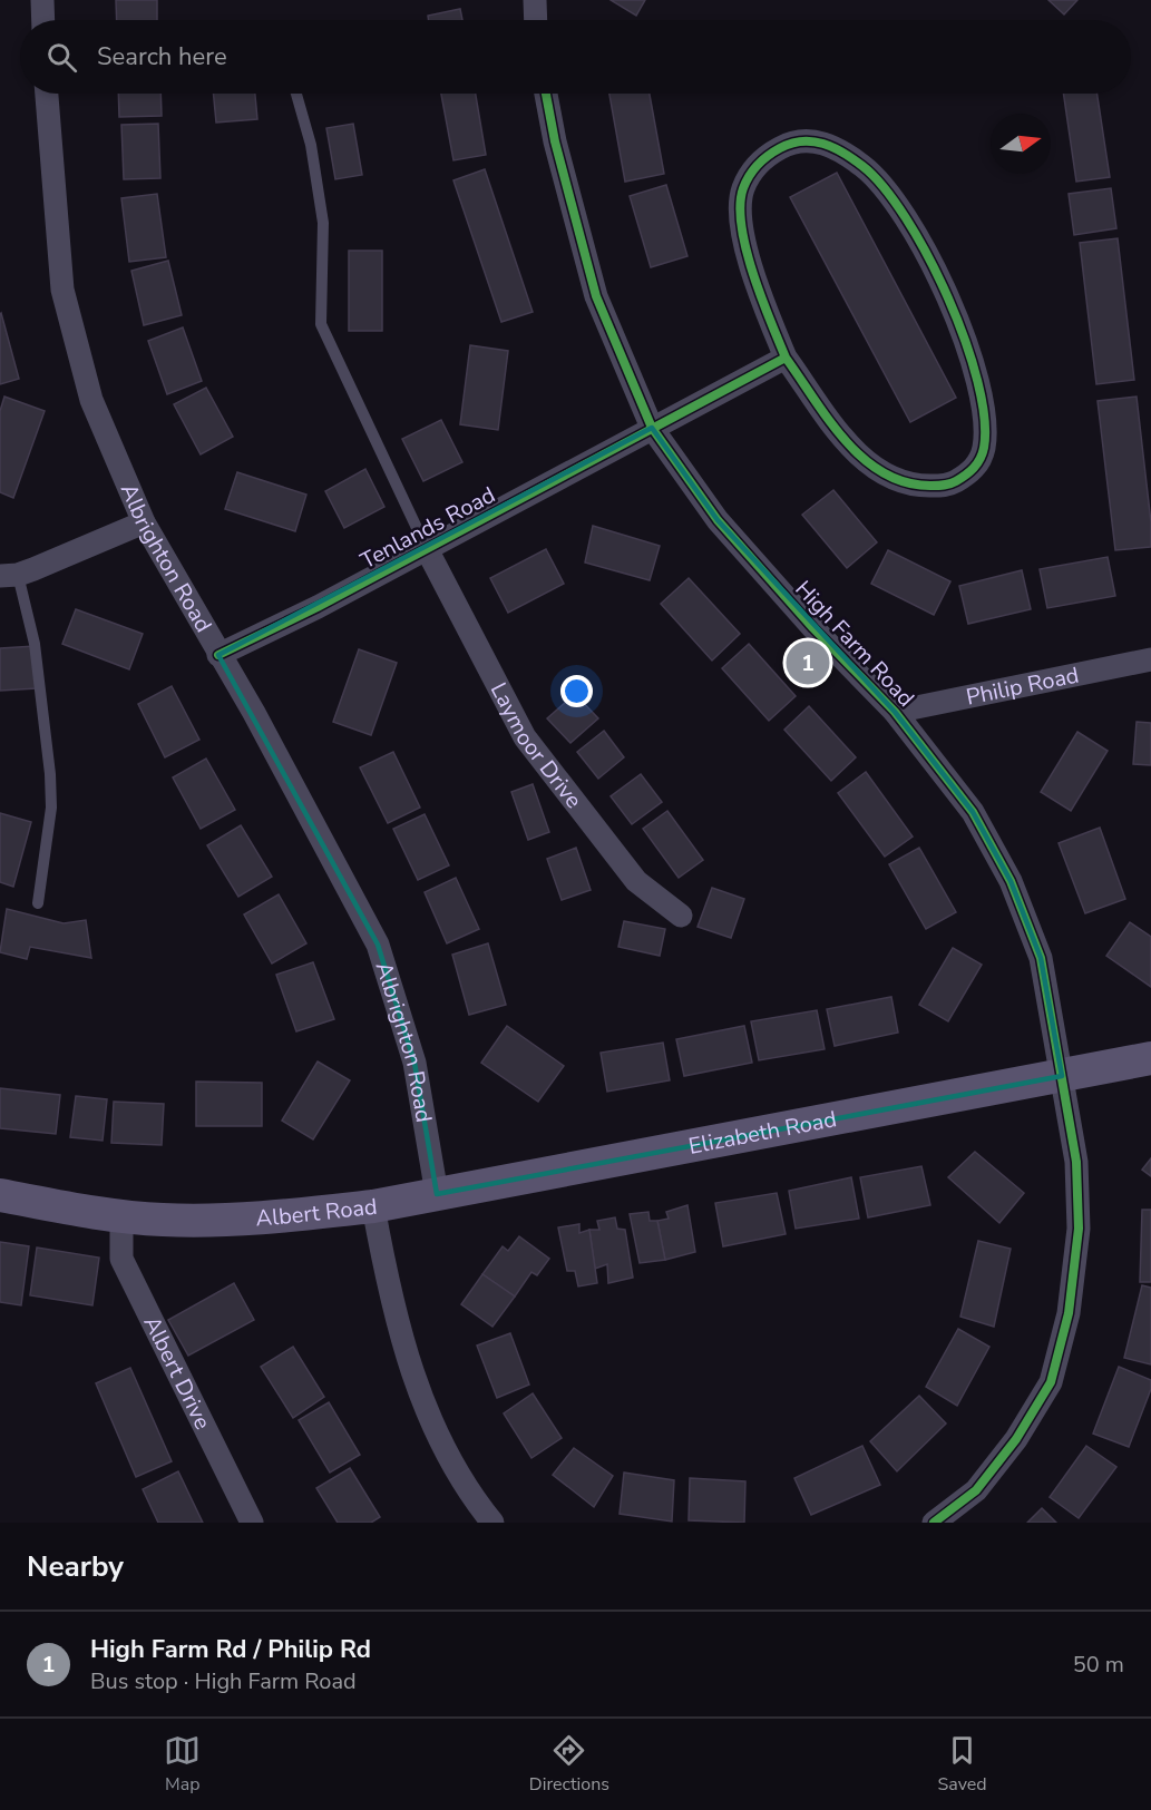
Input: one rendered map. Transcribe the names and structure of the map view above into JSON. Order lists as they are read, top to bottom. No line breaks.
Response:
{"streets":{"street":["Tenlands Road","Albrighton Road","High Farm Road","Philip Road","Laymoor Drive","Elizabeth Road","Albert Road","Albert Drive"]},"crossings":[["Tenlands Road","Albrighton Road"],["Tenlands Road","High Farm Road"],["Tenlands Road","Laymoor Drive"],["Albrighton Road","Elizabeth Road"],["High Farm Road","Philip Road"],["High Farm Road","Elizabeth Road"],["Elizabeth Road","Albert Road"],["Albert Road","Albert Drive"]],"north":"right","page":{"search":"Search here","pins":"1","heading":"Nearby","list":[{"mark":"1","name":"High Farm Rd / Philip Rd","note":"Bus stop · High Farm Road","value":"50 m"}],"nav":["Map","Directions","Saved"]}}
